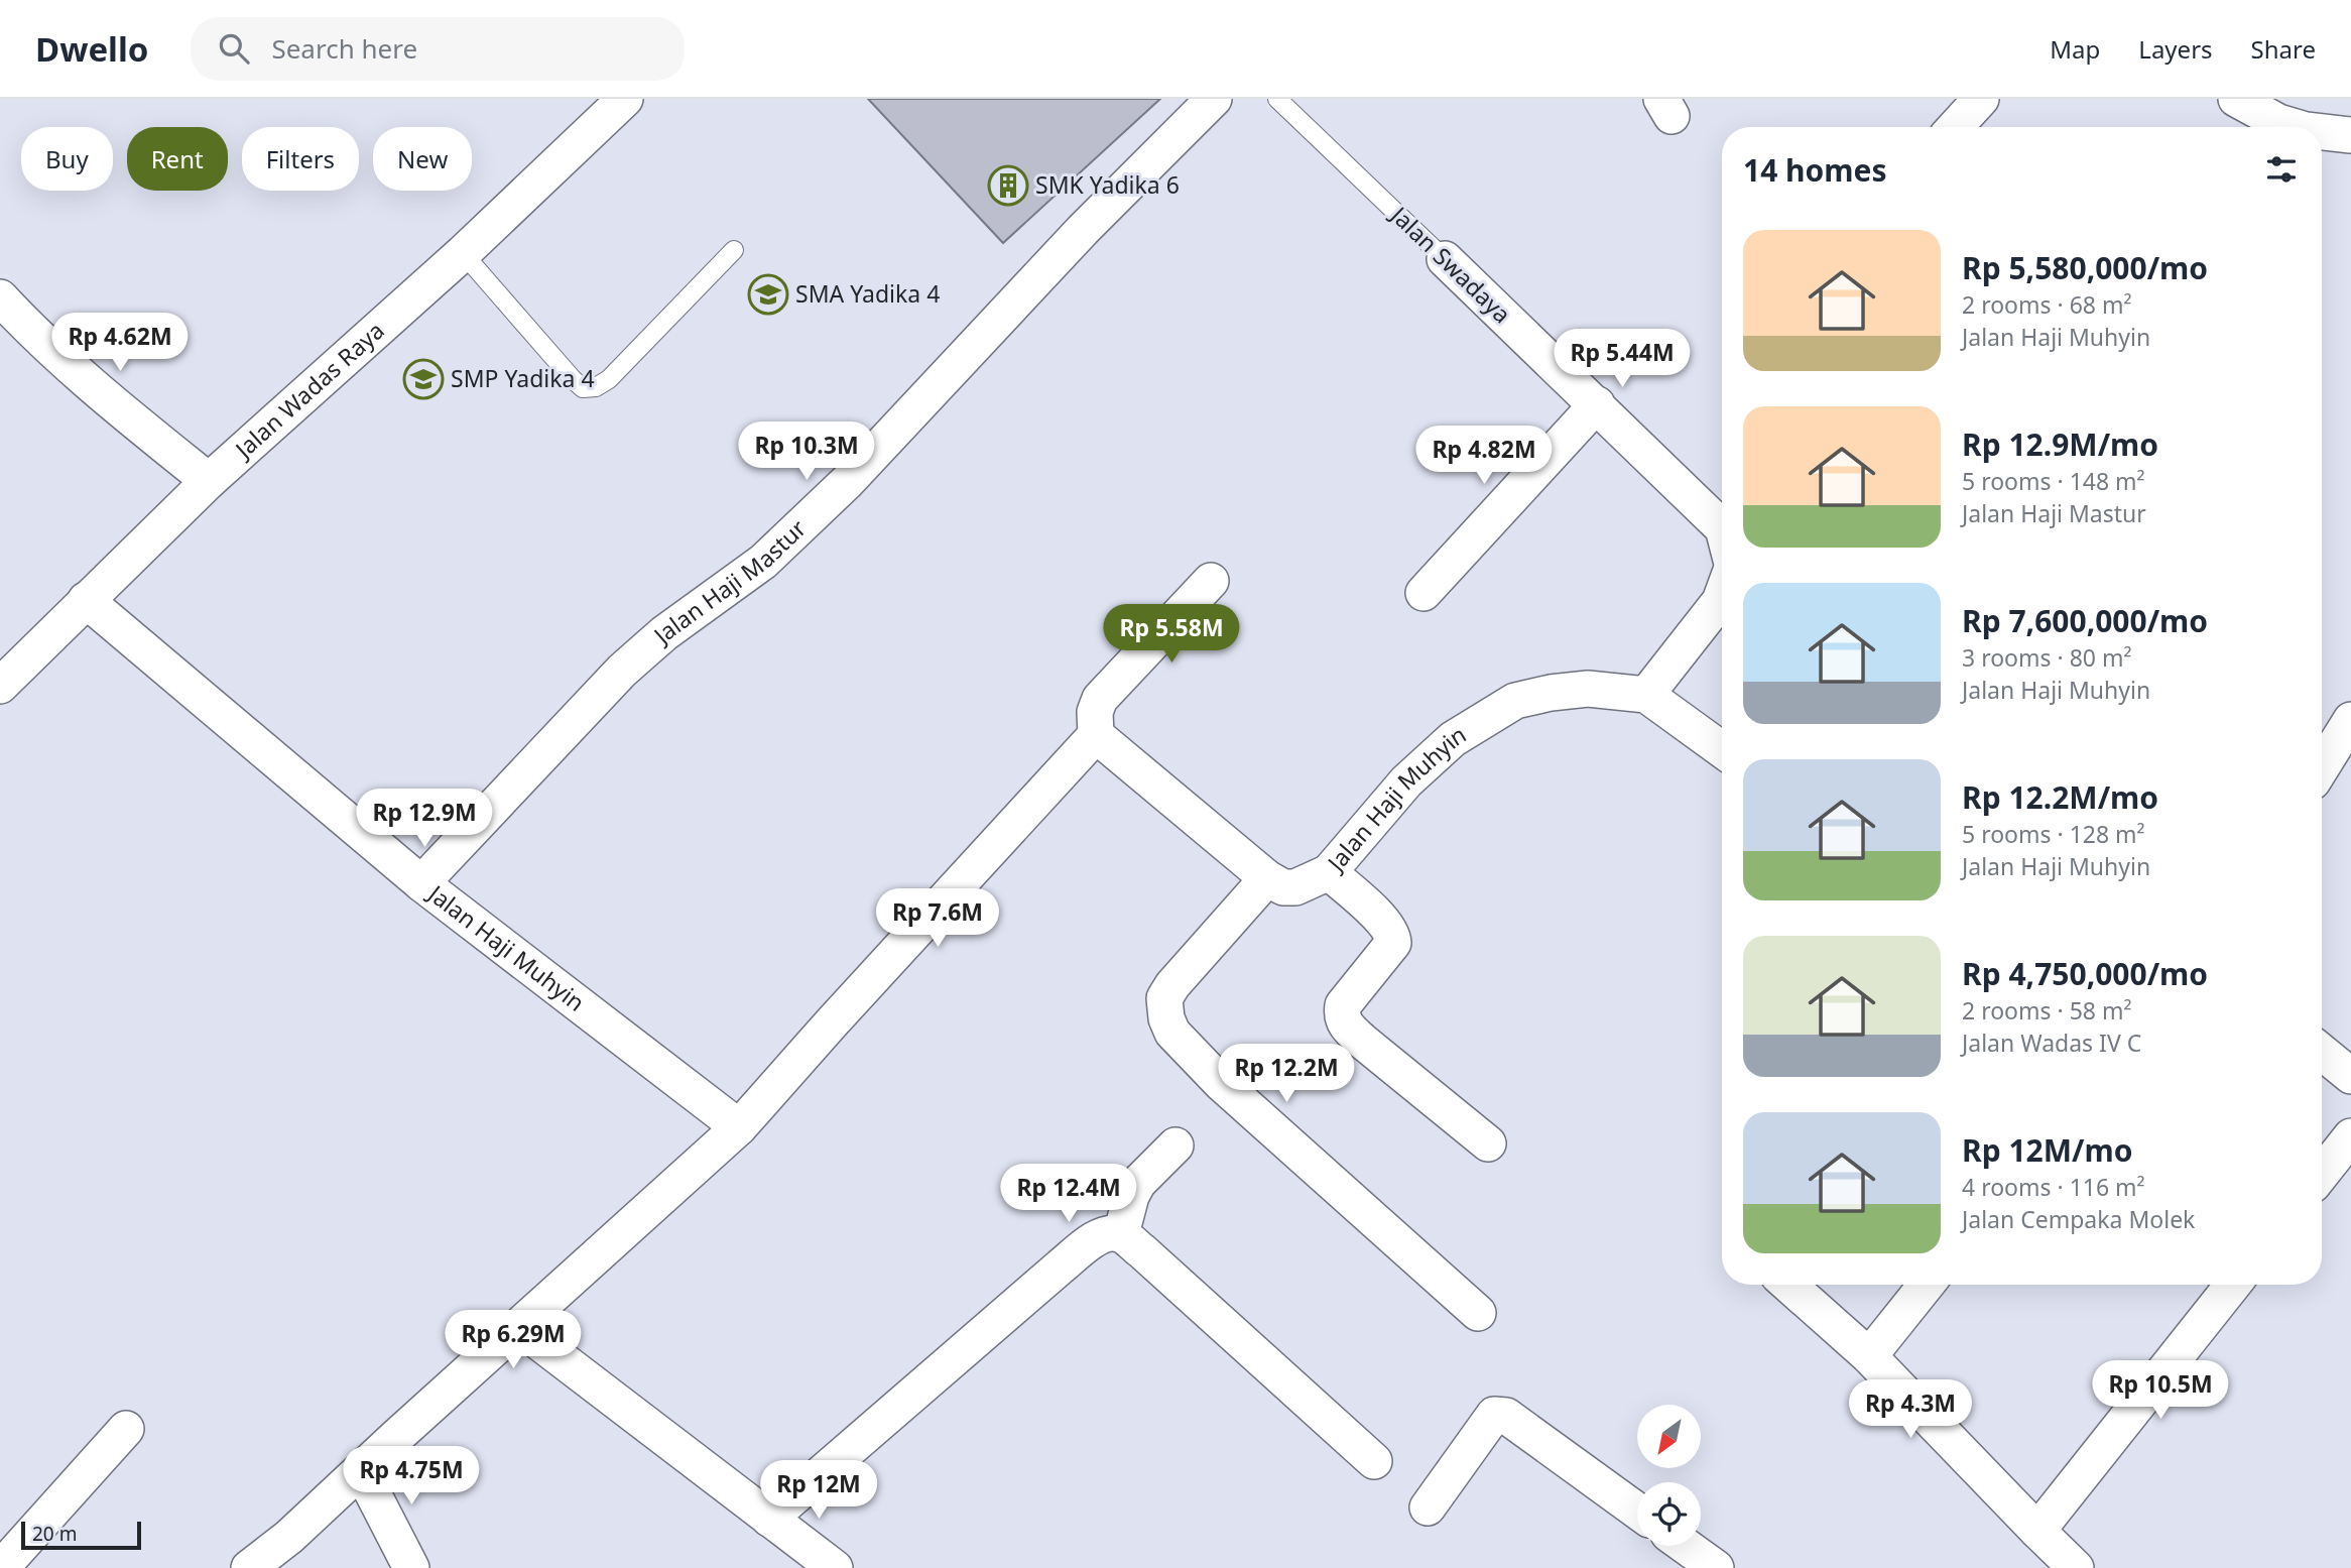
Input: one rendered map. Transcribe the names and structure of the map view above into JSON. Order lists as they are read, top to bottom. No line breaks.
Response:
{"streets":{"street":["Jalan Swadaya","Jalan Wadas Raya","Jalan Haji Mastur","Jalan Haji Muhyin"]},"crossings":[["Jalan Wadas Raya","Jalan Haji Muhyin"],["Jalan Haji Mastur","Jalan Haji Muhyin"]],"places":{"building":["SMK Yadika 6"],"school or university":["SMA Yadika 4","SMP Yadika 4"]},"scale_bar":"20 m","north":"bottom left","page":{"header":"Dwello","search":"Search here","nav":["Map","Layers","Share"],"chip":["Buy","Rent","Filters","New"],"heading":"14 homes","list":[{"name":"Rp 5,580,000/mo","note":"2 rooms · 68 m² · Jalan Haji Muhyin"},{"name":"Rp 12.9M/mo","note":"5 rooms · 148 m² · Jalan Haji Mastur"},{"name":"Rp 7,600,000/mo","note":"3 rooms · 80 m² · Jalan Haji Muhyin"},{"name":"Rp 12.2M/mo","note":"5 rooms · 128 m² · Jalan Haji Muhyin"},{"name":"Rp 4,750,000/mo","note":"2 rooms · 58 m² · Jalan Wadas IV C"},{"name":"Rp 12M/mo","note":"4 rooms · 116 m² · Jalan Cempaka Molek"}],"price":["Rp 4.62M","Rp 5.44M","Rp 10.3M","Rp 4.82M","Rp 5.58M","Rp 12.9M","Rp 7.6M","Rp 12.2M","Rp 12.4M","Rp 6.29M","Rp 10.5M","Rp 4.3M","Rp 4.75M","Rp 12M"],"scale":"20 m"}}
